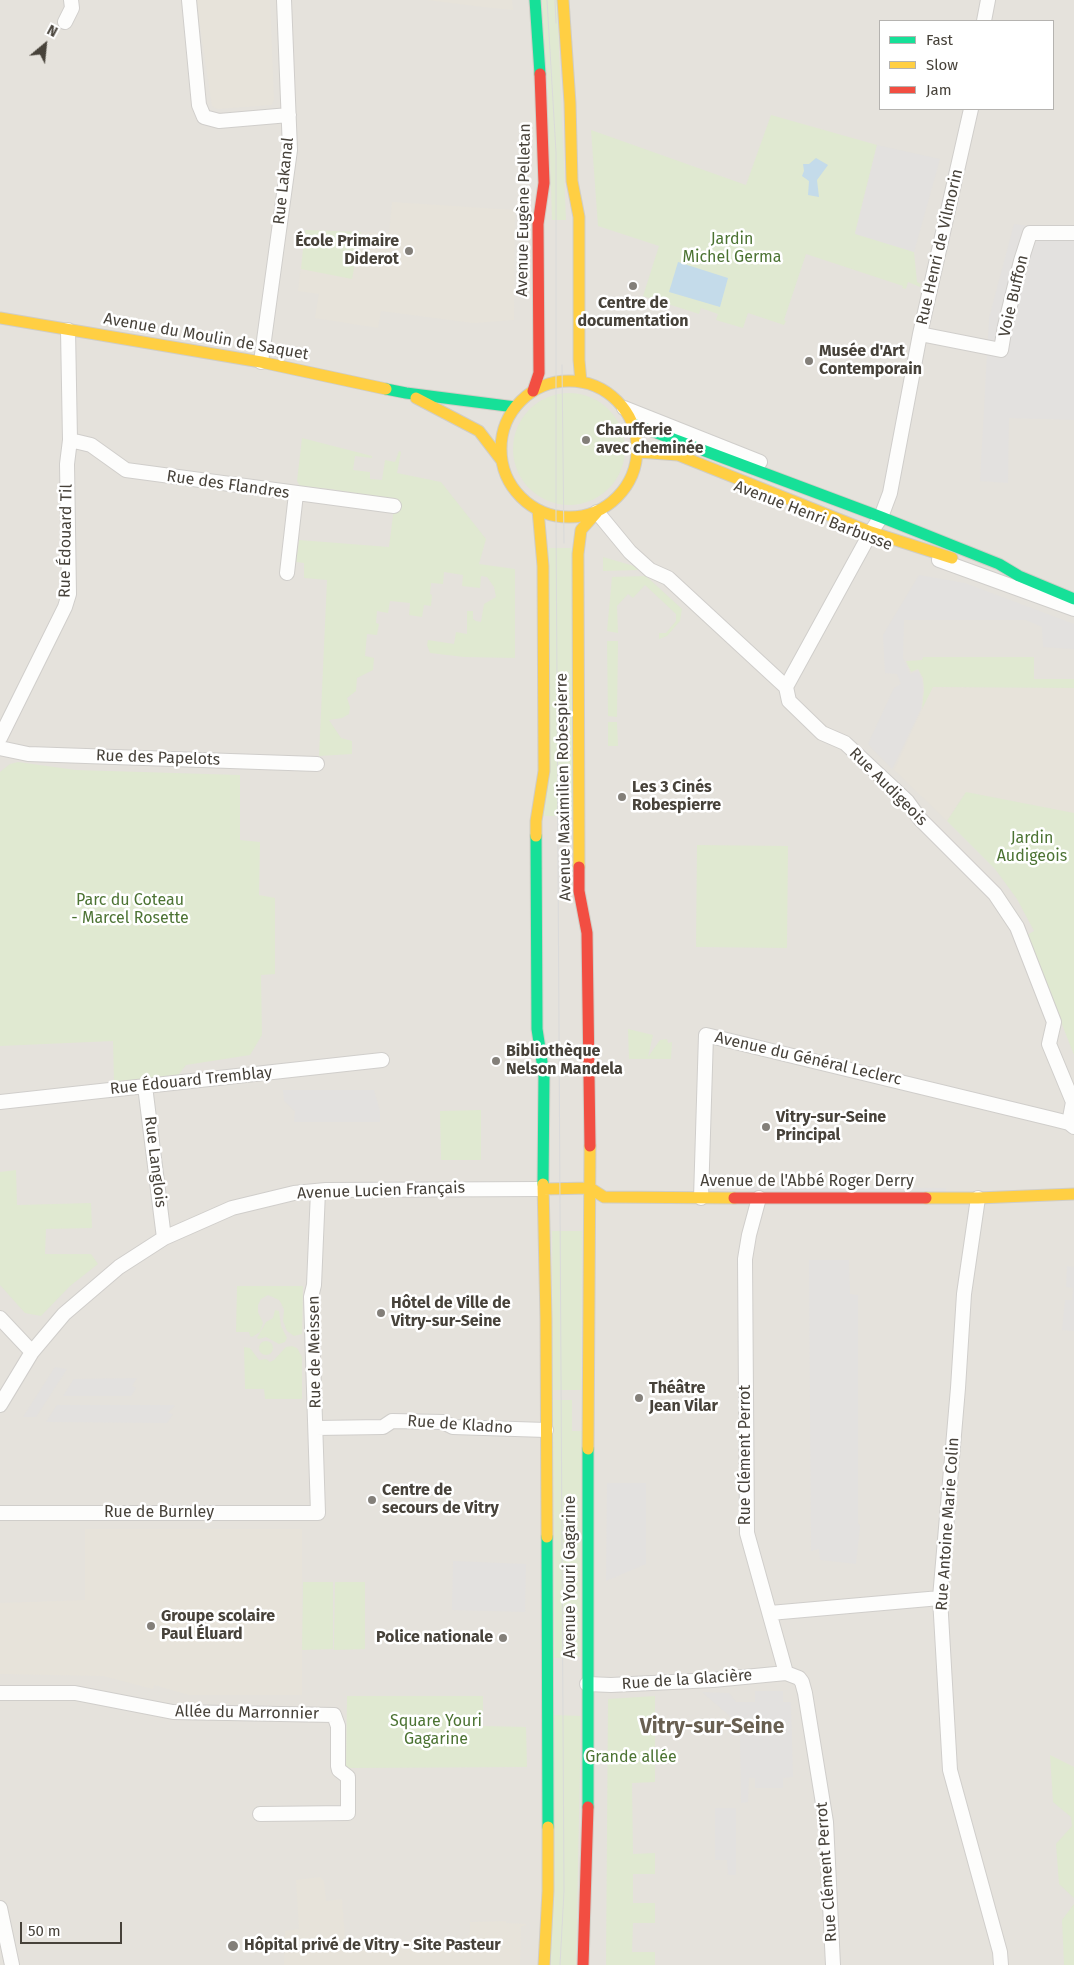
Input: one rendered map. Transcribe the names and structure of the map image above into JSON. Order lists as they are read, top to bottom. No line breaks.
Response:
{"streets":{"main road":["Avenue Eugène Pelletan","Avenue du Moulin de Saquet","Avenue Henri Barbusse","Avenue Maximilien Robespierre","Avenue de l'Abbé Roger Derry","Avenue Youri Gagarine"],"street":["Rue Lakanal","Rue Henri de Vilmorin","Voie Buffon","Rue des Flandres","Rue Édouard Til","Rue des Papelots","Rue Audigeois","Avenue du Général Leclerc","Rue Édouard Tremblay","Rue Langlois","Avenue Lucien Français","Rue de Meissen","Rue de Kladno","Rue Clément Perrot","Rue de Burnley","Rue Antoine Marie Colin","Rue de la Glacière","Allée du Marronnier"]},"crossings":[["Rue Lakanal","Avenue du Moulin de Saquet"],["Avenue Eugène Pelletan","Avenue du Moulin de Saquet"],["Avenue Eugène Pelletan","Avenue Henri Barbusse"],["Avenue Eugène Pelletan","Avenue Maximilien Robespierre"],["Avenue Eugène Pelletan","Rue Audigeois"],["Rue Henri de Vilmorin","Voie Buffon"],["Rue Henri de Vilmorin","Avenue Henri Barbusse"],["Rue Henri de Vilmorin","Rue Audigeois"],["Avenue du Moulin de Saquet","Avenue Henri Barbusse"],["Avenue du Moulin de Saquet","Rue Édouard Til"],["Avenue du Moulin de Saquet","Avenue Maximilien Robespierre"],["Avenue du Moulin de Saquet","Rue Audigeois"],["Rue des Flandres","Rue Édouard Til"],["Avenue Henri Barbusse","Avenue Maximilien Robespierre"],["Avenue Henri Barbusse","Rue Audigeois"],["Avenue Maximilien Robespierre","Rue Audigeois"],["Avenue Maximilien Robespierre","Avenue de l'Abbé Roger Derry"],["Avenue Maximilien Robespierre","Avenue Lucien Français"],["Avenue Maximilien Robespierre","Avenue Youri Gagarine"],["Rue Audigeois","Avenue du Général Leclerc"],["Avenue du Général Leclerc","Avenue de l'Abbé Roger Derry"],["Rue Édouard Tremblay","Rue Langlois"],["Rue Langlois","Avenue Lucien Français"],["Avenue de l'Abbé Roger Derry","Avenue Lucien Français"],["Avenue de l'Abbé Roger Derry","Rue Clément Perrot"],["Avenue de l'Abbé Roger Derry","Rue Antoine Marie Colin"],["Avenue de l'Abbé Roger Derry","Avenue Youri Gagarine"],["Avenue Lucien Français","Rue de Meissen"],["Avenue Lucien Français","Avenue Youri Gagarine"],["Rue de Meissen","Rue de Kladno"],["Rue de Meissen","Rue de Burnley"],["Rue de Kladno","Avenue Youri Gagarine"],["Rue Clément Perrot","Rue de la Glacière"],["Avenue Youri Gagarine","Rue de la Glacière"]],"districts":["Vitry-sur-Seine"],"parks":["Jardin Michel Germa","Jardin Audigeois","Parc du Coteau - Marcel Rosette","Square Youri Gagarine","Grande allée"],"places":["École Primaire Diderot","Centre de documentation","Musée d'Art Contemporain","Chaufferie avec cheminée","Les 3 Cinés Robespierre","Bibliothèque Nelson Mandela","Vitry-sur-Seine Principal","Hôtel de Ville de Vitry-sur-Seine","Théâtre Jean Vilar","Centre de secours de Vitry","Groupe scolaire Paul Éluard","Police nationale","Hôpital privé de Vitry - Site Pasteur"],"legend":["Fast","Slow","Jam"],"scale_bar":"50 m","north":"top right"}
